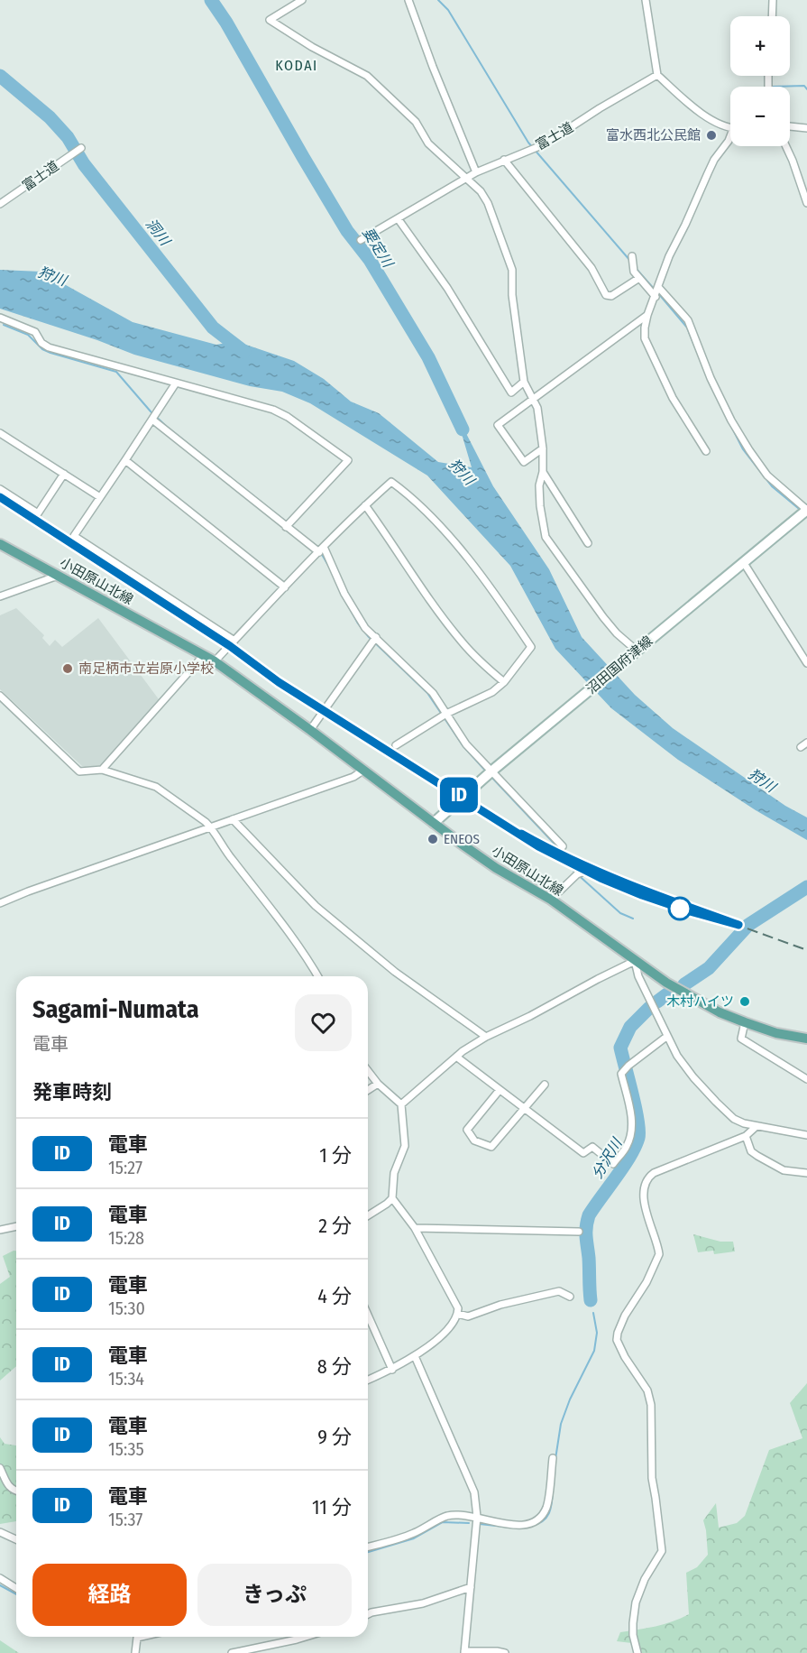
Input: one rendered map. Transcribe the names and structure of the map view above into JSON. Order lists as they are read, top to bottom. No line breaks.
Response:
{"streets":{"main road":["小田原山北線","沼田国府津線"],"street":["富士道"]},"crossings":[["小田原山北線","沼田国府津線"]],"districts":["KODAI"],"water":["洞川","要定川","狩川","分沢川"],"places":["富水西北公民館","南足柄市立岩原小学校","ENEOS","木村ハイツ"],"page":{"on_map":"ID","map_buttons":["+","−"],"heading":[["Sagami-Numata","電車"],"発車時刻"],"list":[{"mark":"ID","name":"電車","note":"15:27","value":"1 分"},{"mark":"ID","name":"電車","note":"15:28","value":"2 分"},{"mark":"ID","name":"電車","note":"15:30","value":"4 分"},{"mark":"ID","name":"電車","note":"15:34","value":"8 分"},{"mark":"ID","name":"電車","note":"15:35","value":"9 分"},{"mark":"ID","name":"電車","note":"15:37","value":"11 分"}],"buttons":["経路","きっぷ"]}}
